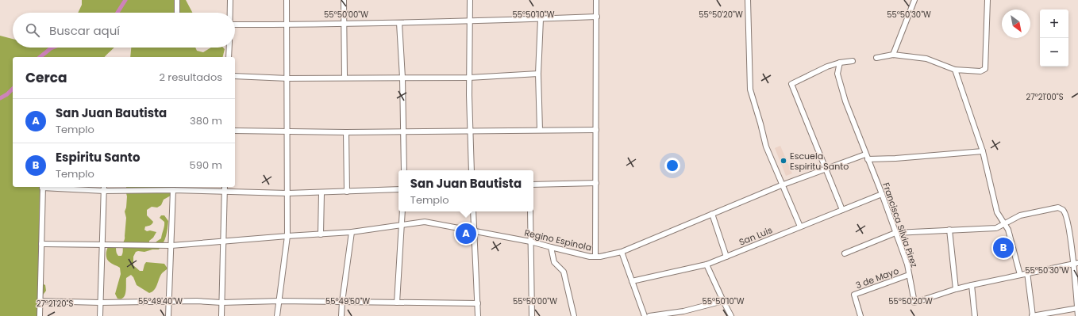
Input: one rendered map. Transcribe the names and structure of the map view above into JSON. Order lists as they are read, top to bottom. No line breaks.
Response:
{"streets":{"street":["Francisca Silvia Pirez","San Luis","Regino Espinola","3 de Mayo"]},"crossings":[["Francisca Silvia Pirez","San Luis"],["Francisca Silvia Pirez","Regino Espinola"],["Francisca Silvia Pirez","3 de Mayo"]],"places":["Escuela Espiritu Santo"],"north":"bottom right","page":{"map_buttons":["+","−"],"search":"Buscar aquí","heading":["Cerca","2 resultados"],"list":[{"mark":"A","name":"San Juan Bautista","note":"Templo","value":"380 m"},{"mark":"B","name":"Espiritu Santo","note":"Templo","value":"590 m"}],"popup":["San Juan Bautista","Templo"],"pins":["A","B"]},"coordinates":["55°50'00\"W","55°50'10\"W","55°50'20\"W","55°50'30\"W","27°21'00\"S","55°49'40\"W","55°49'50\"W","27°21'20\"S"]}
